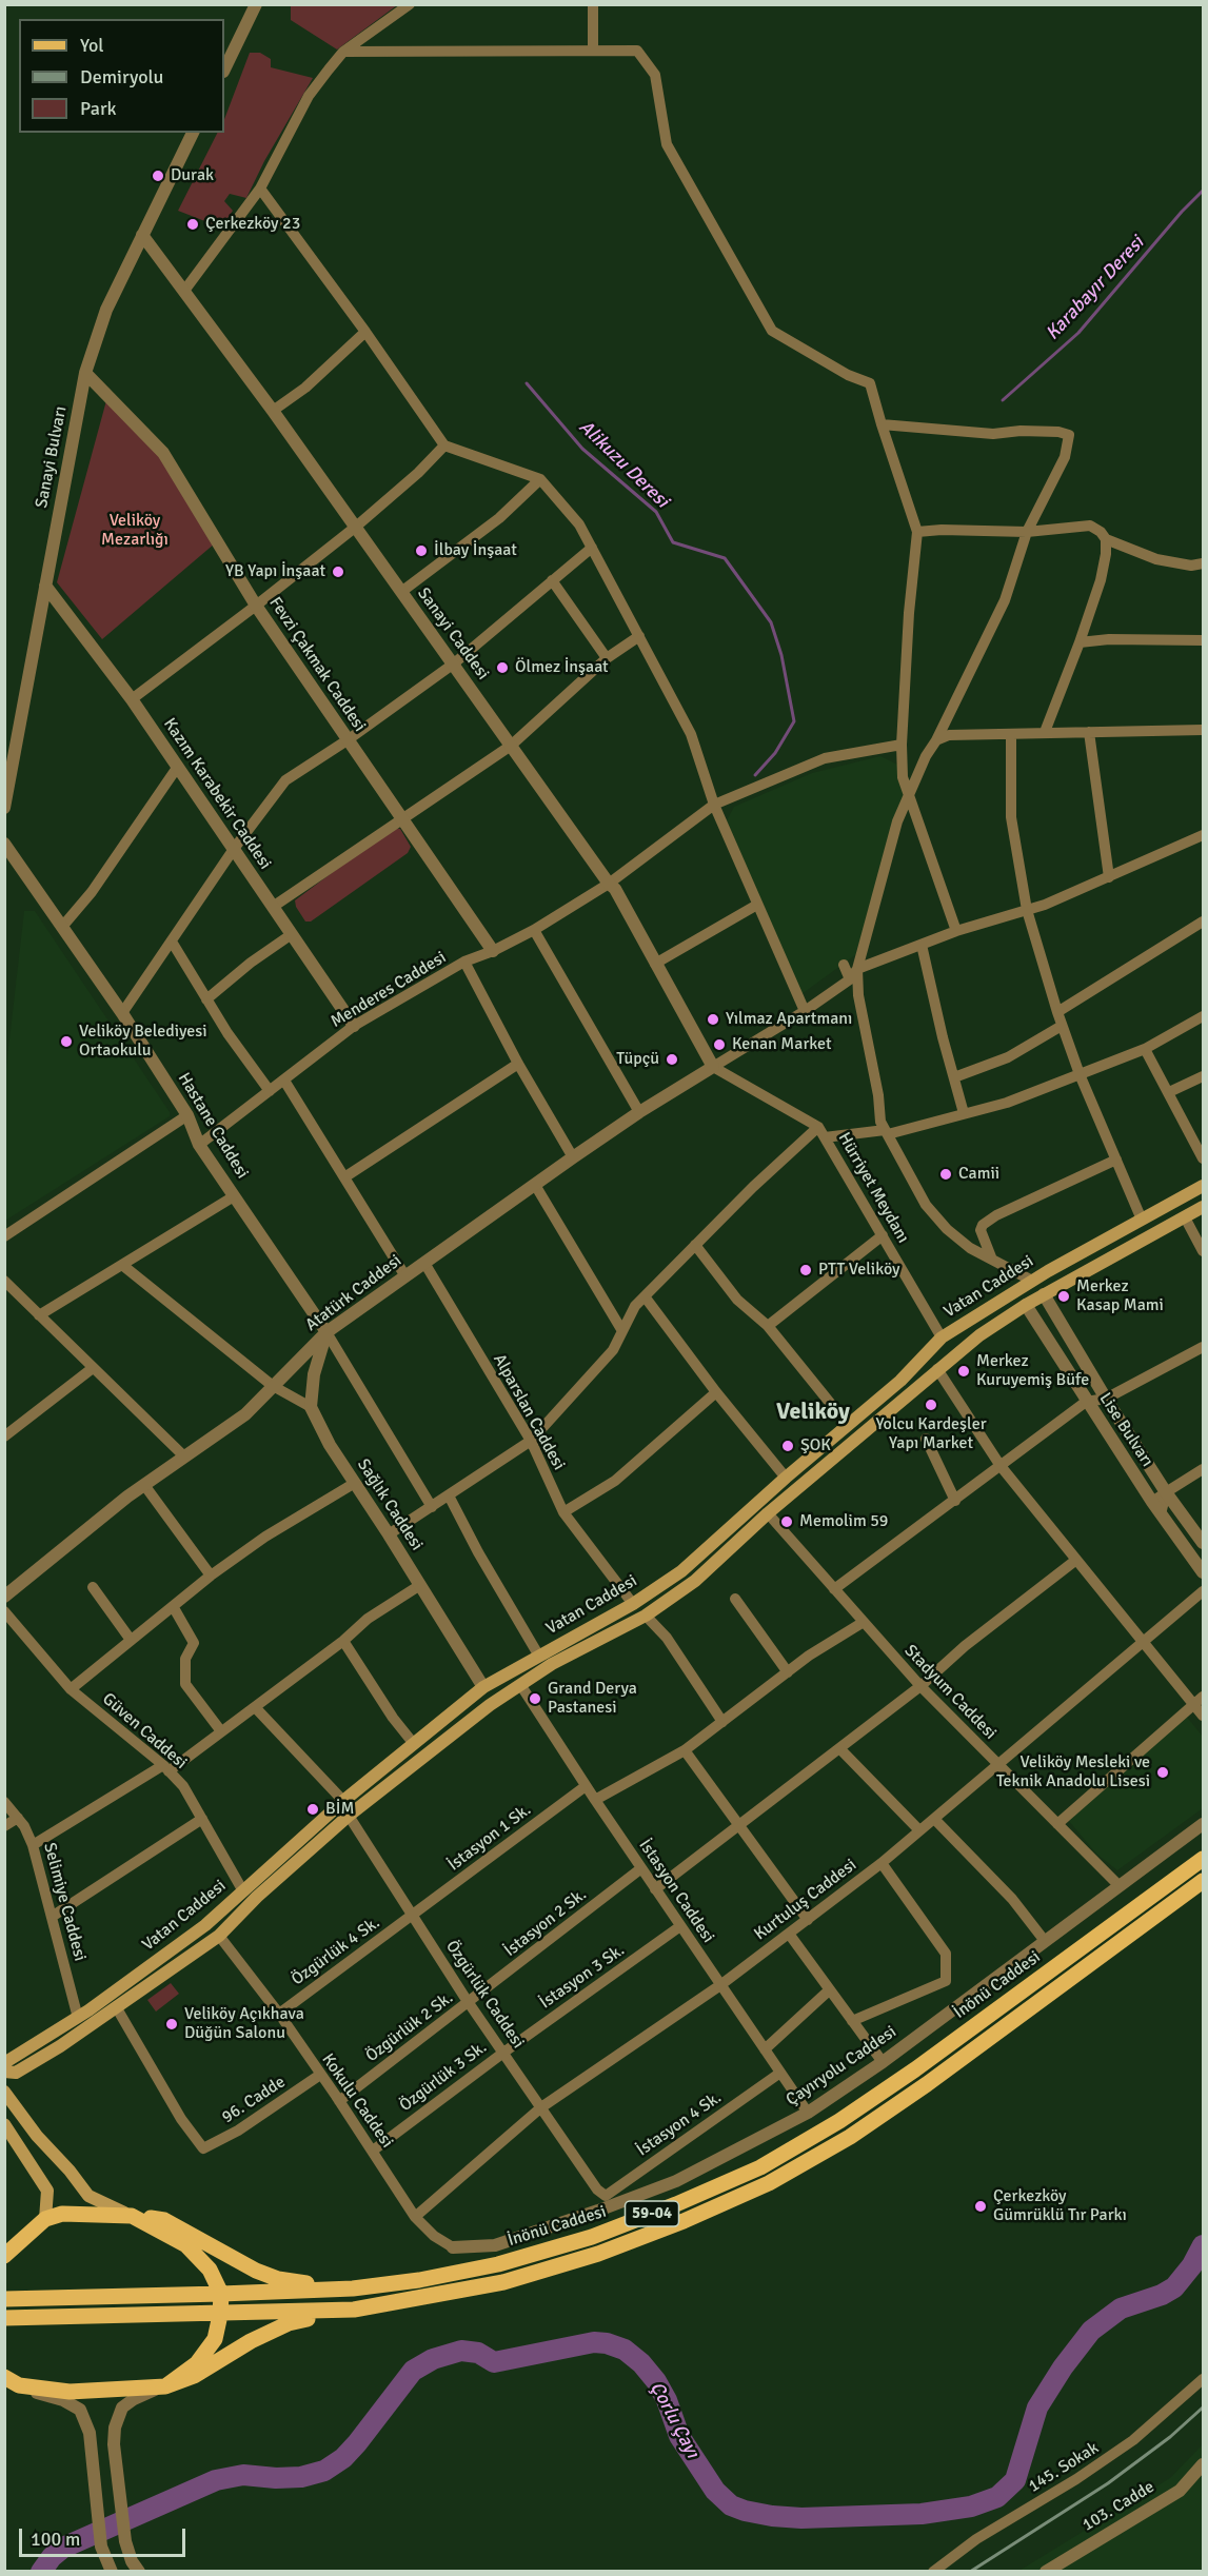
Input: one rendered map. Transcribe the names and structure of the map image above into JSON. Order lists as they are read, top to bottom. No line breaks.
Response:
{"streets":{"main road":["Vatan Caddesi","İnönü Caddesi","59-04"],"street":["Sanayi Bulvarı","Sanayi Caddesi","Fevzi Çakmak Caddesi","Kazım Karabekir Caddesi","Menderes Caddesi","Hastane Caddesi","Hürriyet Meydanı","Atatürk Caddesi","Alparslan Caddesi","Lise Bulvarı","Sağlık Caddesi","Stadyum Caddesi","Güven Caddesi","İstasyon 1 Sk.","İstasyon Caddesi","Kurtuluş Caddesi","Selimiye Caddesi","İstasyon 2 Sk.","Özgürlük 4 Sk.","İstasyon 3 Sk.","Özgürlük Caddesi","Özgürlük 2 Sk.","Çayıryolu Caddesi","Özgürlük 3 Sk.","96. Cadde","Kokulu Caddesi","İstasyon 4 Sk.","145. Sokak","103. Cadde"]},"crossings":[["Sanayi Bulvarı","Sanayi Caddesi"],["Sanayi Bulvarı","Fevzi Çakmak Caddesi"],["Sanayi Bulvarı","Kazım Karabekir Caddesi"],["Sanayi Caddesi","Menderes Caddesi"],["Sanayi Caddesi","Hürriyet Meydanı"],["Sanayi Caddesi","Atatürk Caddesi"],["Fevzi Çakmak Caddesi","Menderes Caddesi"],["Kazım Karabekir Caddesi","Menderes Caddesi"],["Menderes Caddesi","Hastane Caddesi"],["Hastane Caddesi","Atatürk Caddesi"],["Hürriyet Meydanı","Vatan Caddesi"],["Hürriyet Meydanı","Atatürk Caddesi"],["Vatan Caddesi","Alparslan Caddesi"],["Vatan Caddesi","Lise Bulvarı"],["Vatan Caddesi","Sağlık Caddesi"],["Vatan Caddesi","Stadyum Caddesi"],["Vatan Caddesi","Güven Caddesi"],["Vatan Caddesi","İstasyon Caddesi"],["Vatan Caddesi","Selimiye Caddesi"],["Vatan Caddesi","Özgürlük Caddesi"],["Vatan Caddesi","96. Cadde"],["Vatan Caddesi","Kokulu Caddesi"],["Atatürk Caddesi","Alparslan Caddesi"],["Stadyum Caddesi","Kurtuluş Caddesi"],["Stadyum Caddesi","Çayıryolu Caddesi"],["İstasyon 1 Sk.","İstasyon Caddesi"],["İstasyon 1 Sk.","Özgürlük 4 Sk."],["İstasyon 1 Sk.","Özgürlük Caddesi"],["İstasyon Caddesi","Kurtuluş Caddesi"],["İstasyon Caddesi","İstasyon 2 Sk."],["İstasyon Caddesi","İstasyon 3 Sk."],["İstasyon Caddesi","Çayıryolu Caddesi"],["İstasyon Caddesi","İstasyon 4 Sk."],["Kurtuluş Caddesi","Özgürlük Caddesi"],["Kurtuluş Caddesi","Kokulu Caddesi"],["İstasyon 2 Sk.","Özgürlük Caddesi"],["İstasyon 2 Sk.","Özgürlük 2 Sk."],["Özgürlük 4 Sk.","Özgürlük Caddesi"],["Özgürlük 4 Sk.","Kokulu Caddesi"],["İstasyon 3 Sk.","Özgürlük Caddesi"],["İstasyon 3 Sk.","Özgürlük 3 Sk."],["Özgürlük Caddesi","Özgürlük 2 Sk."],["Özgürlük Caddesi","Özgürlük 3 Sk."],["Özgürlük Caddesi","İstasyon 4 Sk."],["Özgürlük 2 Sk.","Kokulu Caddesi"],["Çayıryolu Caddesi","Kokulu Caddesi"],["Özgürlük 3 Sk.","Kokulu Caddesi"],["96. Cadde","Kokulu Caddesi"]],"districts":["Veliköy"],"water":["Karabayır Deresi","Alikuzu Deresi","Çorlu Çayı"],"parks":["Veliköy Mezarlığı"],"places":["Durak","Çerkezköy 23","İlbay İnşaat","YB Yapı İnşaat","Ölmez İnşaat","Yılmaz Apartmanı","Veliköy Belediyesi Ortaokulu","Kenan Market","Tüpçü","Camii","PTT Veliköy","Merkez Kasap Mami","Merkez Kuruyemiş Büfe","Yolcu Kardeşler Yapı Market","ŞOK","Memolim 59","Grand Derya Pastanesi","Veliköy Mesleki ve Teknik Anadolu Lisesi","BİM","Veliköy Açıkhava Düğün Salonu","Çerkezköy Gümrüklü Tır Parkı"],"legend":["Yol","Demiryolu","Park"],"scale_bar":"100 m"}
